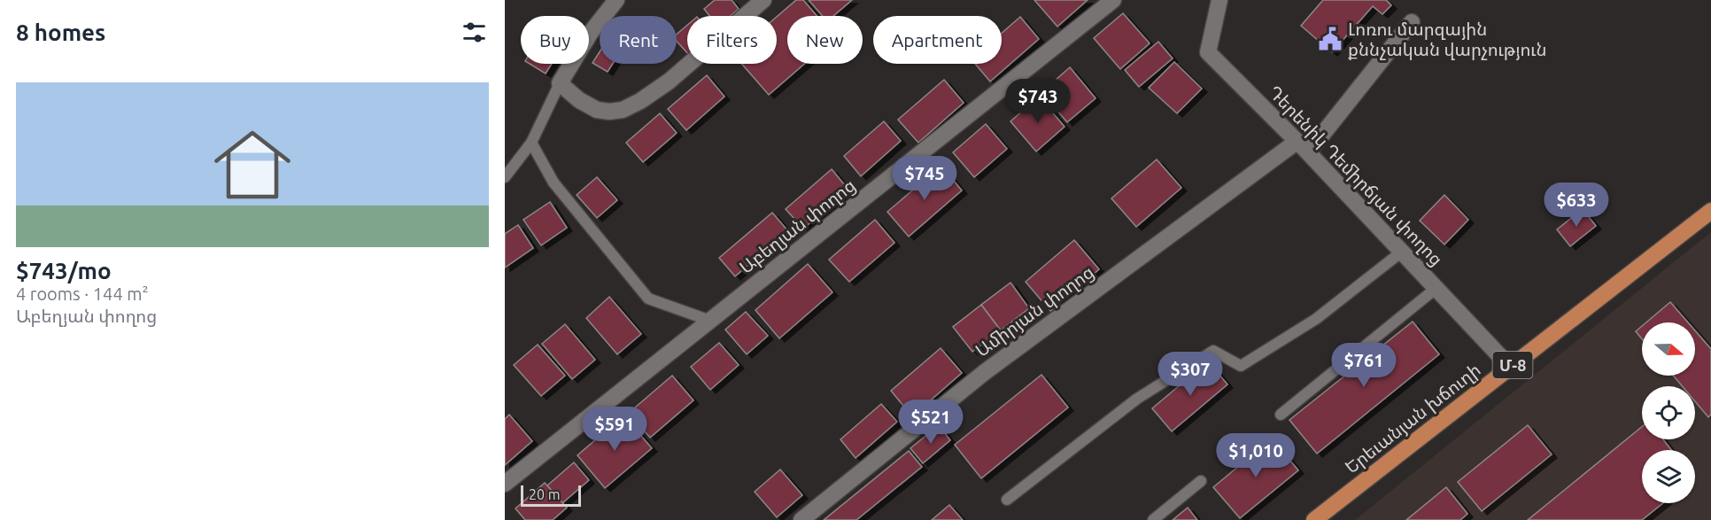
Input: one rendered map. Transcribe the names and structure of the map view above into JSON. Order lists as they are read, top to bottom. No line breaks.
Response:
{"streets":{"highway":["Մ-8","Երեւանյան խճուղի"],"street":["Դերենիկ Դեմիրճյան փողոց","Աբեղյան փողոց","Ամիրյան փողոց"]},"crossings":[["Դերենիկ Դեմիրճյան փողոց","Ամիրյան փողոց"],["Դերենիկ Դեմիրճյան փողոց","Երեւանյան խճուղի"]],"places":{"public building":["Լոռու մարզային քննչական վարչություն"]},"scale_bar":"20 m","north":"right","page":{"heading":"8 homes","chip":["Buy","Rent","Filters","New","Apartment"],"list":[{"name":"$743/mo","note":"4 rooms · 144 m² · Աբեղյան փողոց"}],"price":["$743","$745","$633","$761","$307","$521","$591","$1,010"],"scale":"20 m"}}
